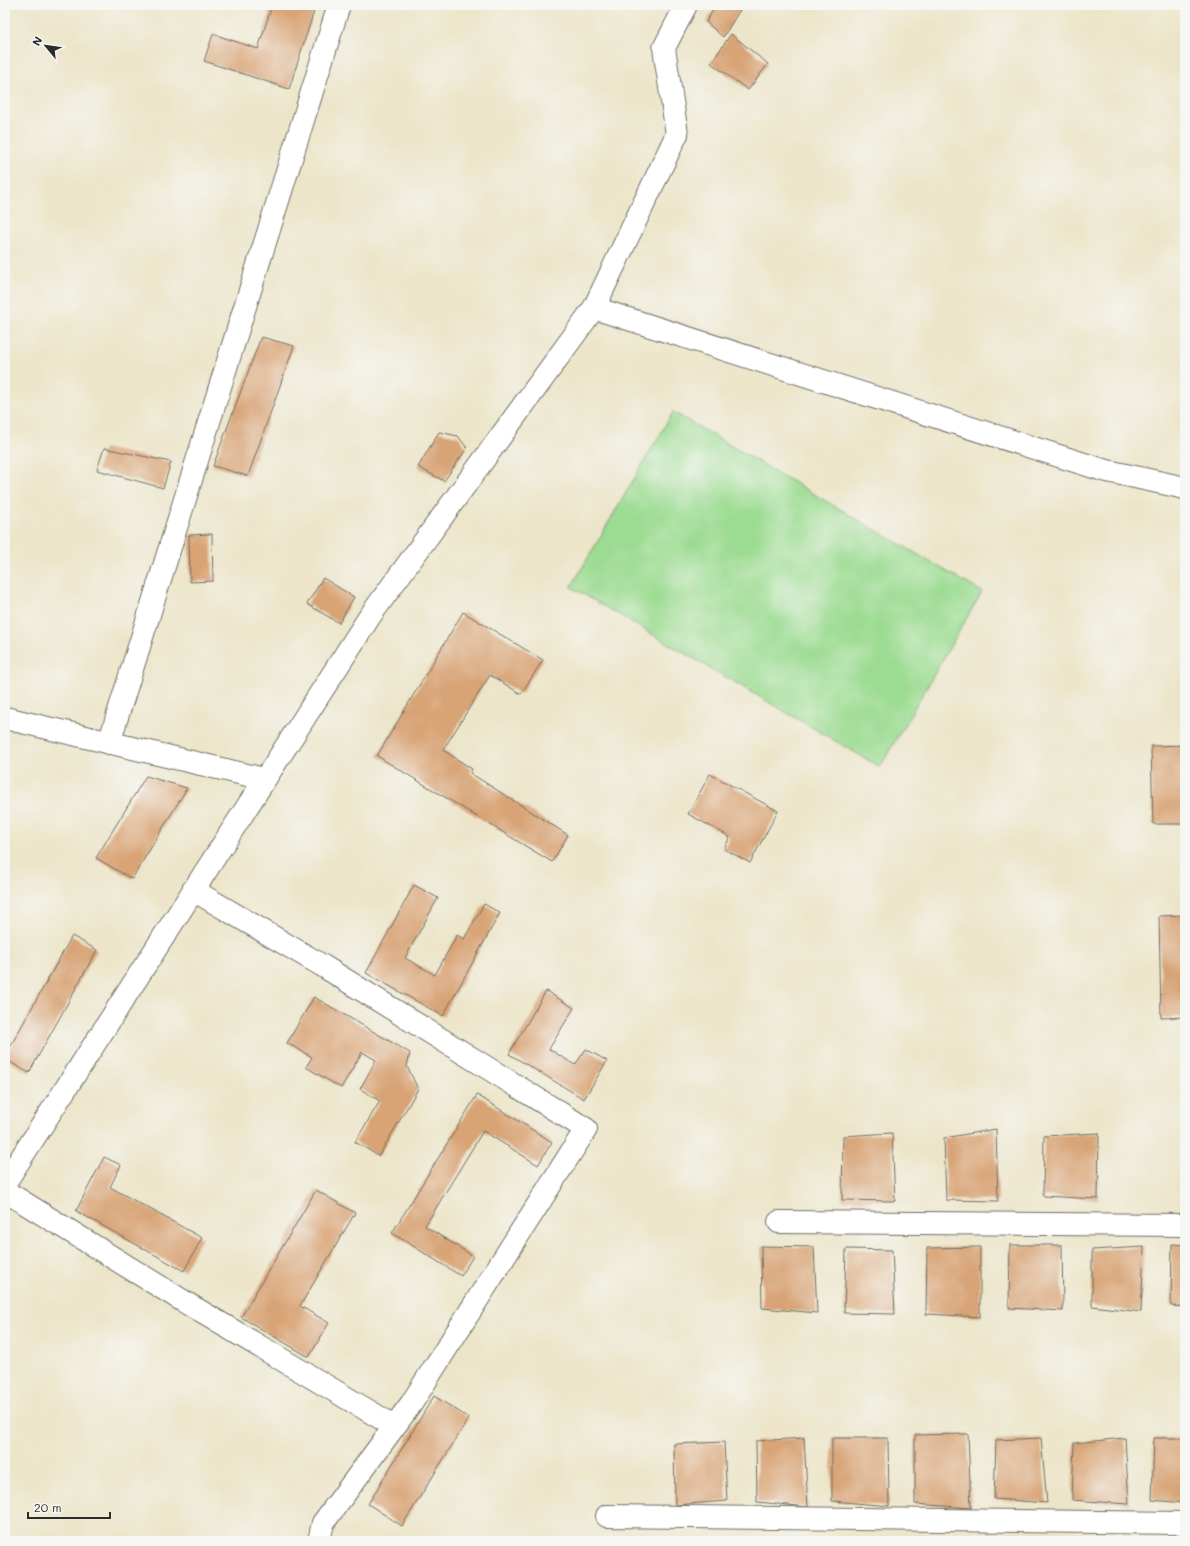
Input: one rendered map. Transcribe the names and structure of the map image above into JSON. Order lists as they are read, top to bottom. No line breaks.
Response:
{"scale_bar":"20 m","north":"top left"}
